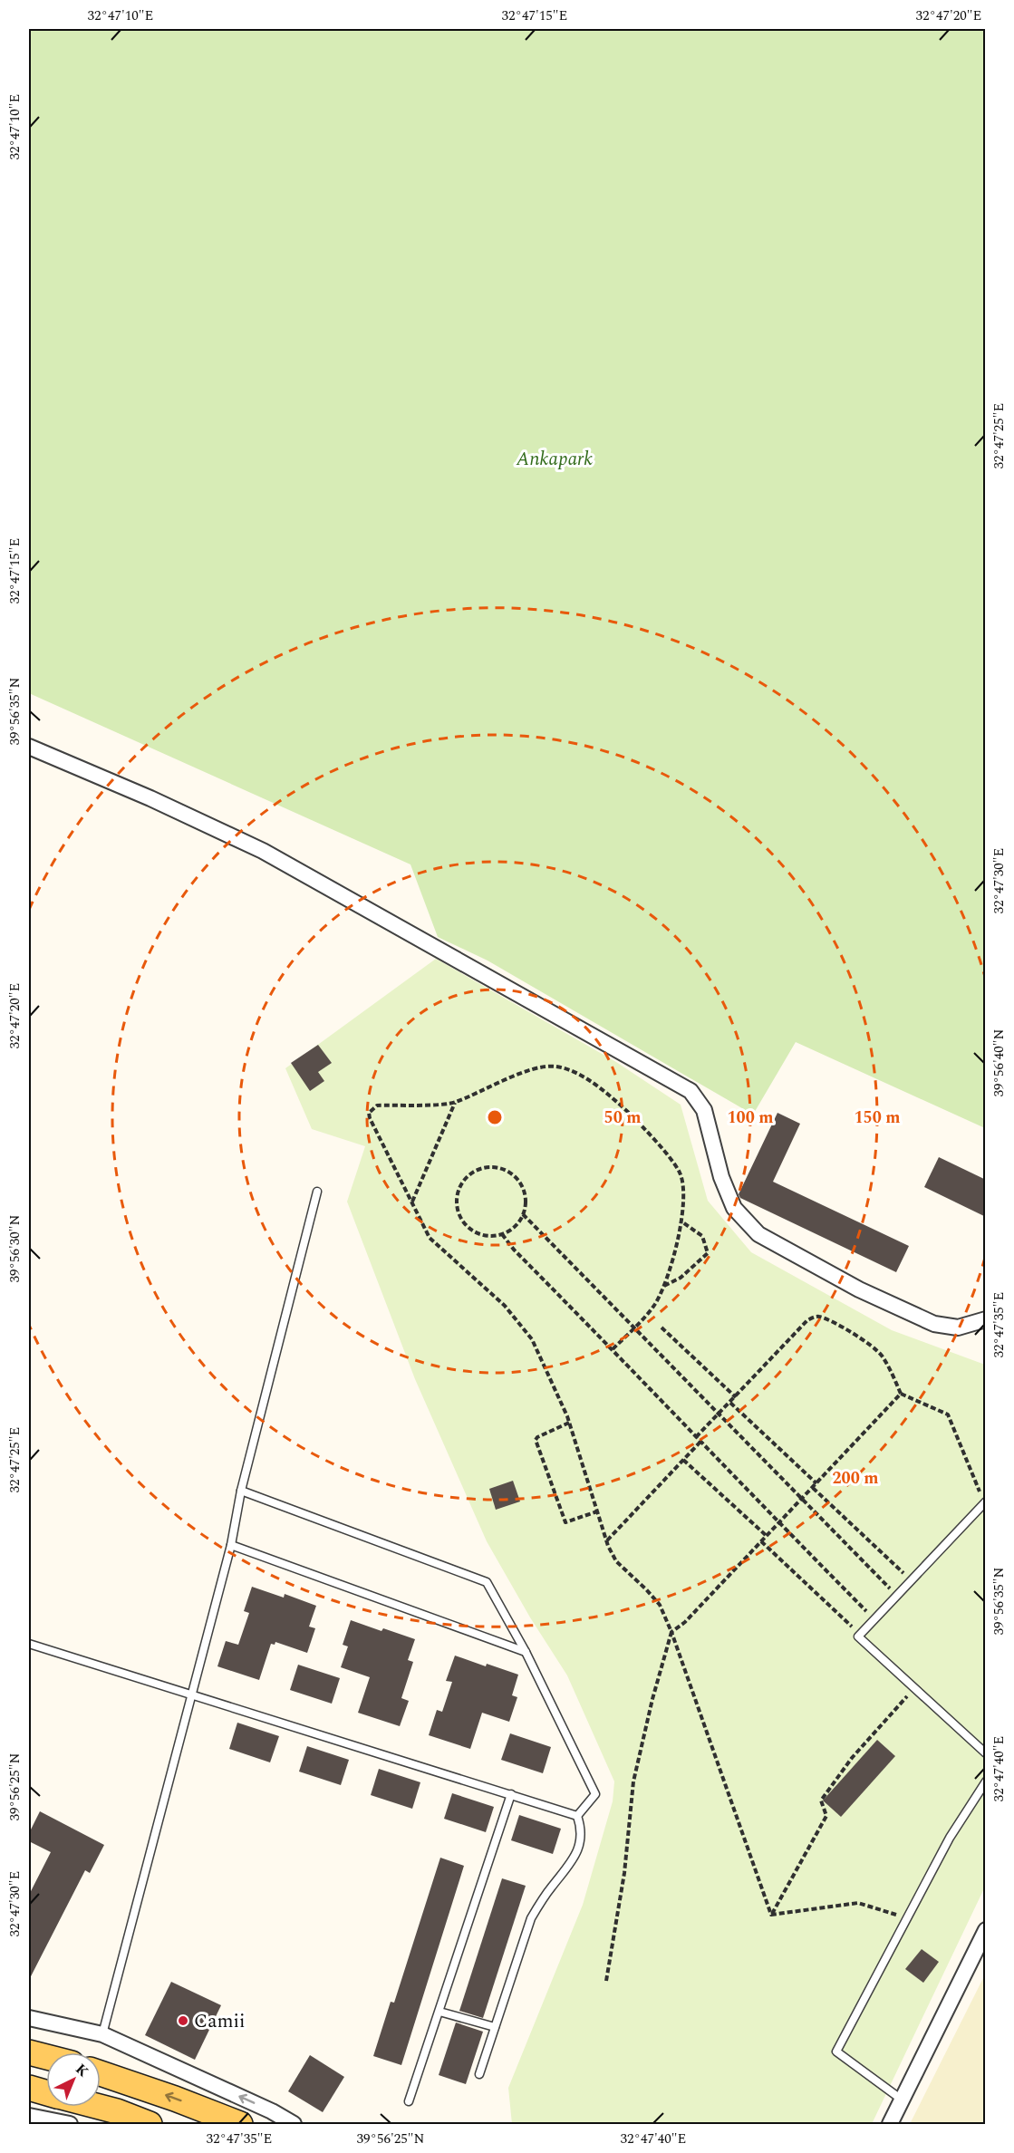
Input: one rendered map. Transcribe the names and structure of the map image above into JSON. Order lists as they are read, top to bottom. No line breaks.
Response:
{"parks":["Ankapark"],"places":["Camii"],"north":"top right","coordinates":["32°47'10\"E","32°47'15\"E","32°47'20\"E","32°47'25\"E","39°56'35\"N","32°47'30\"E","39°56'40\"N","39°56'30\"N","32°47'35\"E","32°47'40\"E","39°56'25\"N"],"rings":["50 m","100 m","150 m","200 m"]}
